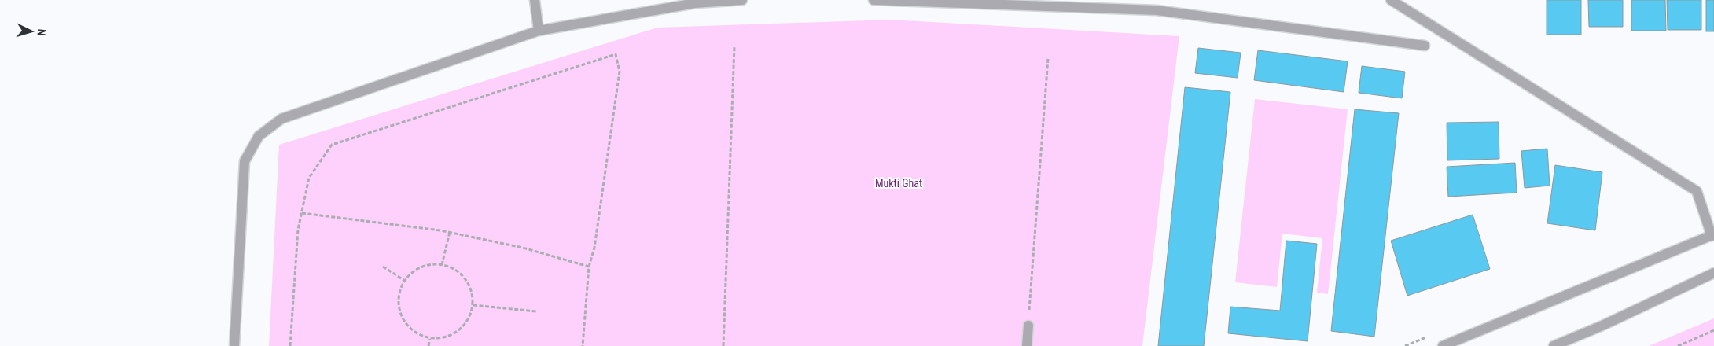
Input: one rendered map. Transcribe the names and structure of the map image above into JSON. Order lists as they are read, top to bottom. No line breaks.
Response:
{"parks":["Mukti Ghat"],"north":"right"}
